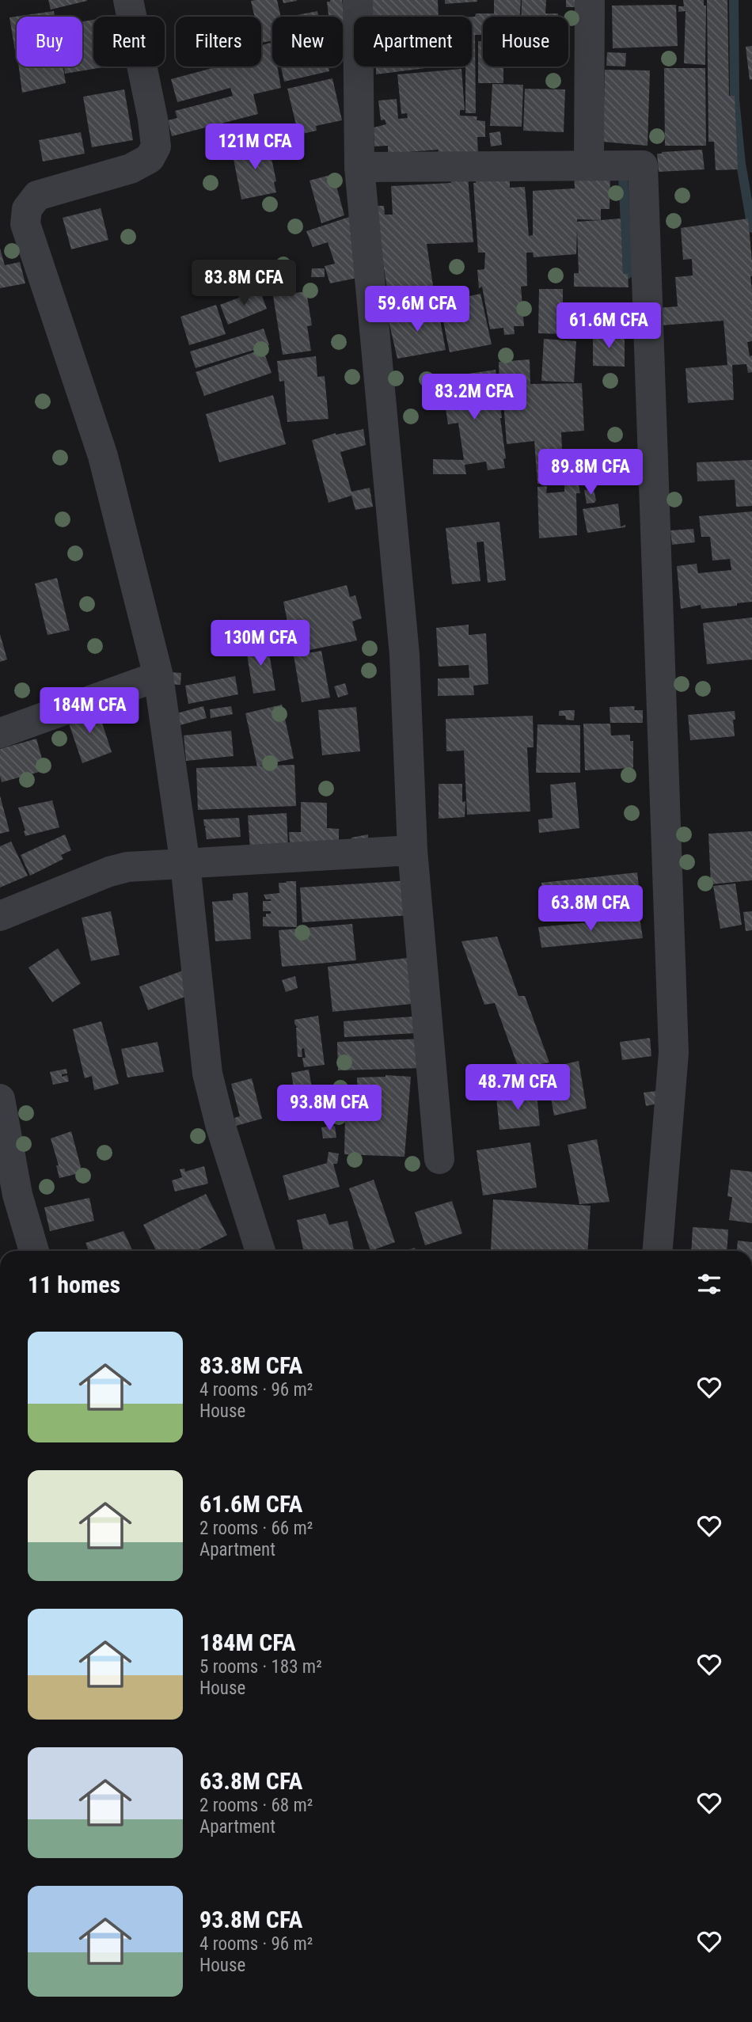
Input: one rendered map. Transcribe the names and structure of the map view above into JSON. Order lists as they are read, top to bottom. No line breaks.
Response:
{"page":{"chip":["Buy","Rent","Filters","New","Apartment","House"],"price":["121M CFA","83.8M CFA","59.6M CFA","61.6M CFA","83.2M CFA","89.8M CFA","130M CFA","184M CFA","63.8M CFA","48.7M CFA","93.8M CFA"],"heading":"11 homes","list":[{"name":"83.8M CFA","note":"4 rooms · 96 m² · House"},{"name":"61.6M CFA","note":"2 rooms · 66 m² · Apartment"},{"name":"184M CFA","note":"5 rooms · 183 m² · House"},{"name":"63.8M CFA","note":"2 rooms · 68 m² · Apartment"},{"name":"93.8M CFA","note":"4 rooms · 96 m² · House"}]}}
